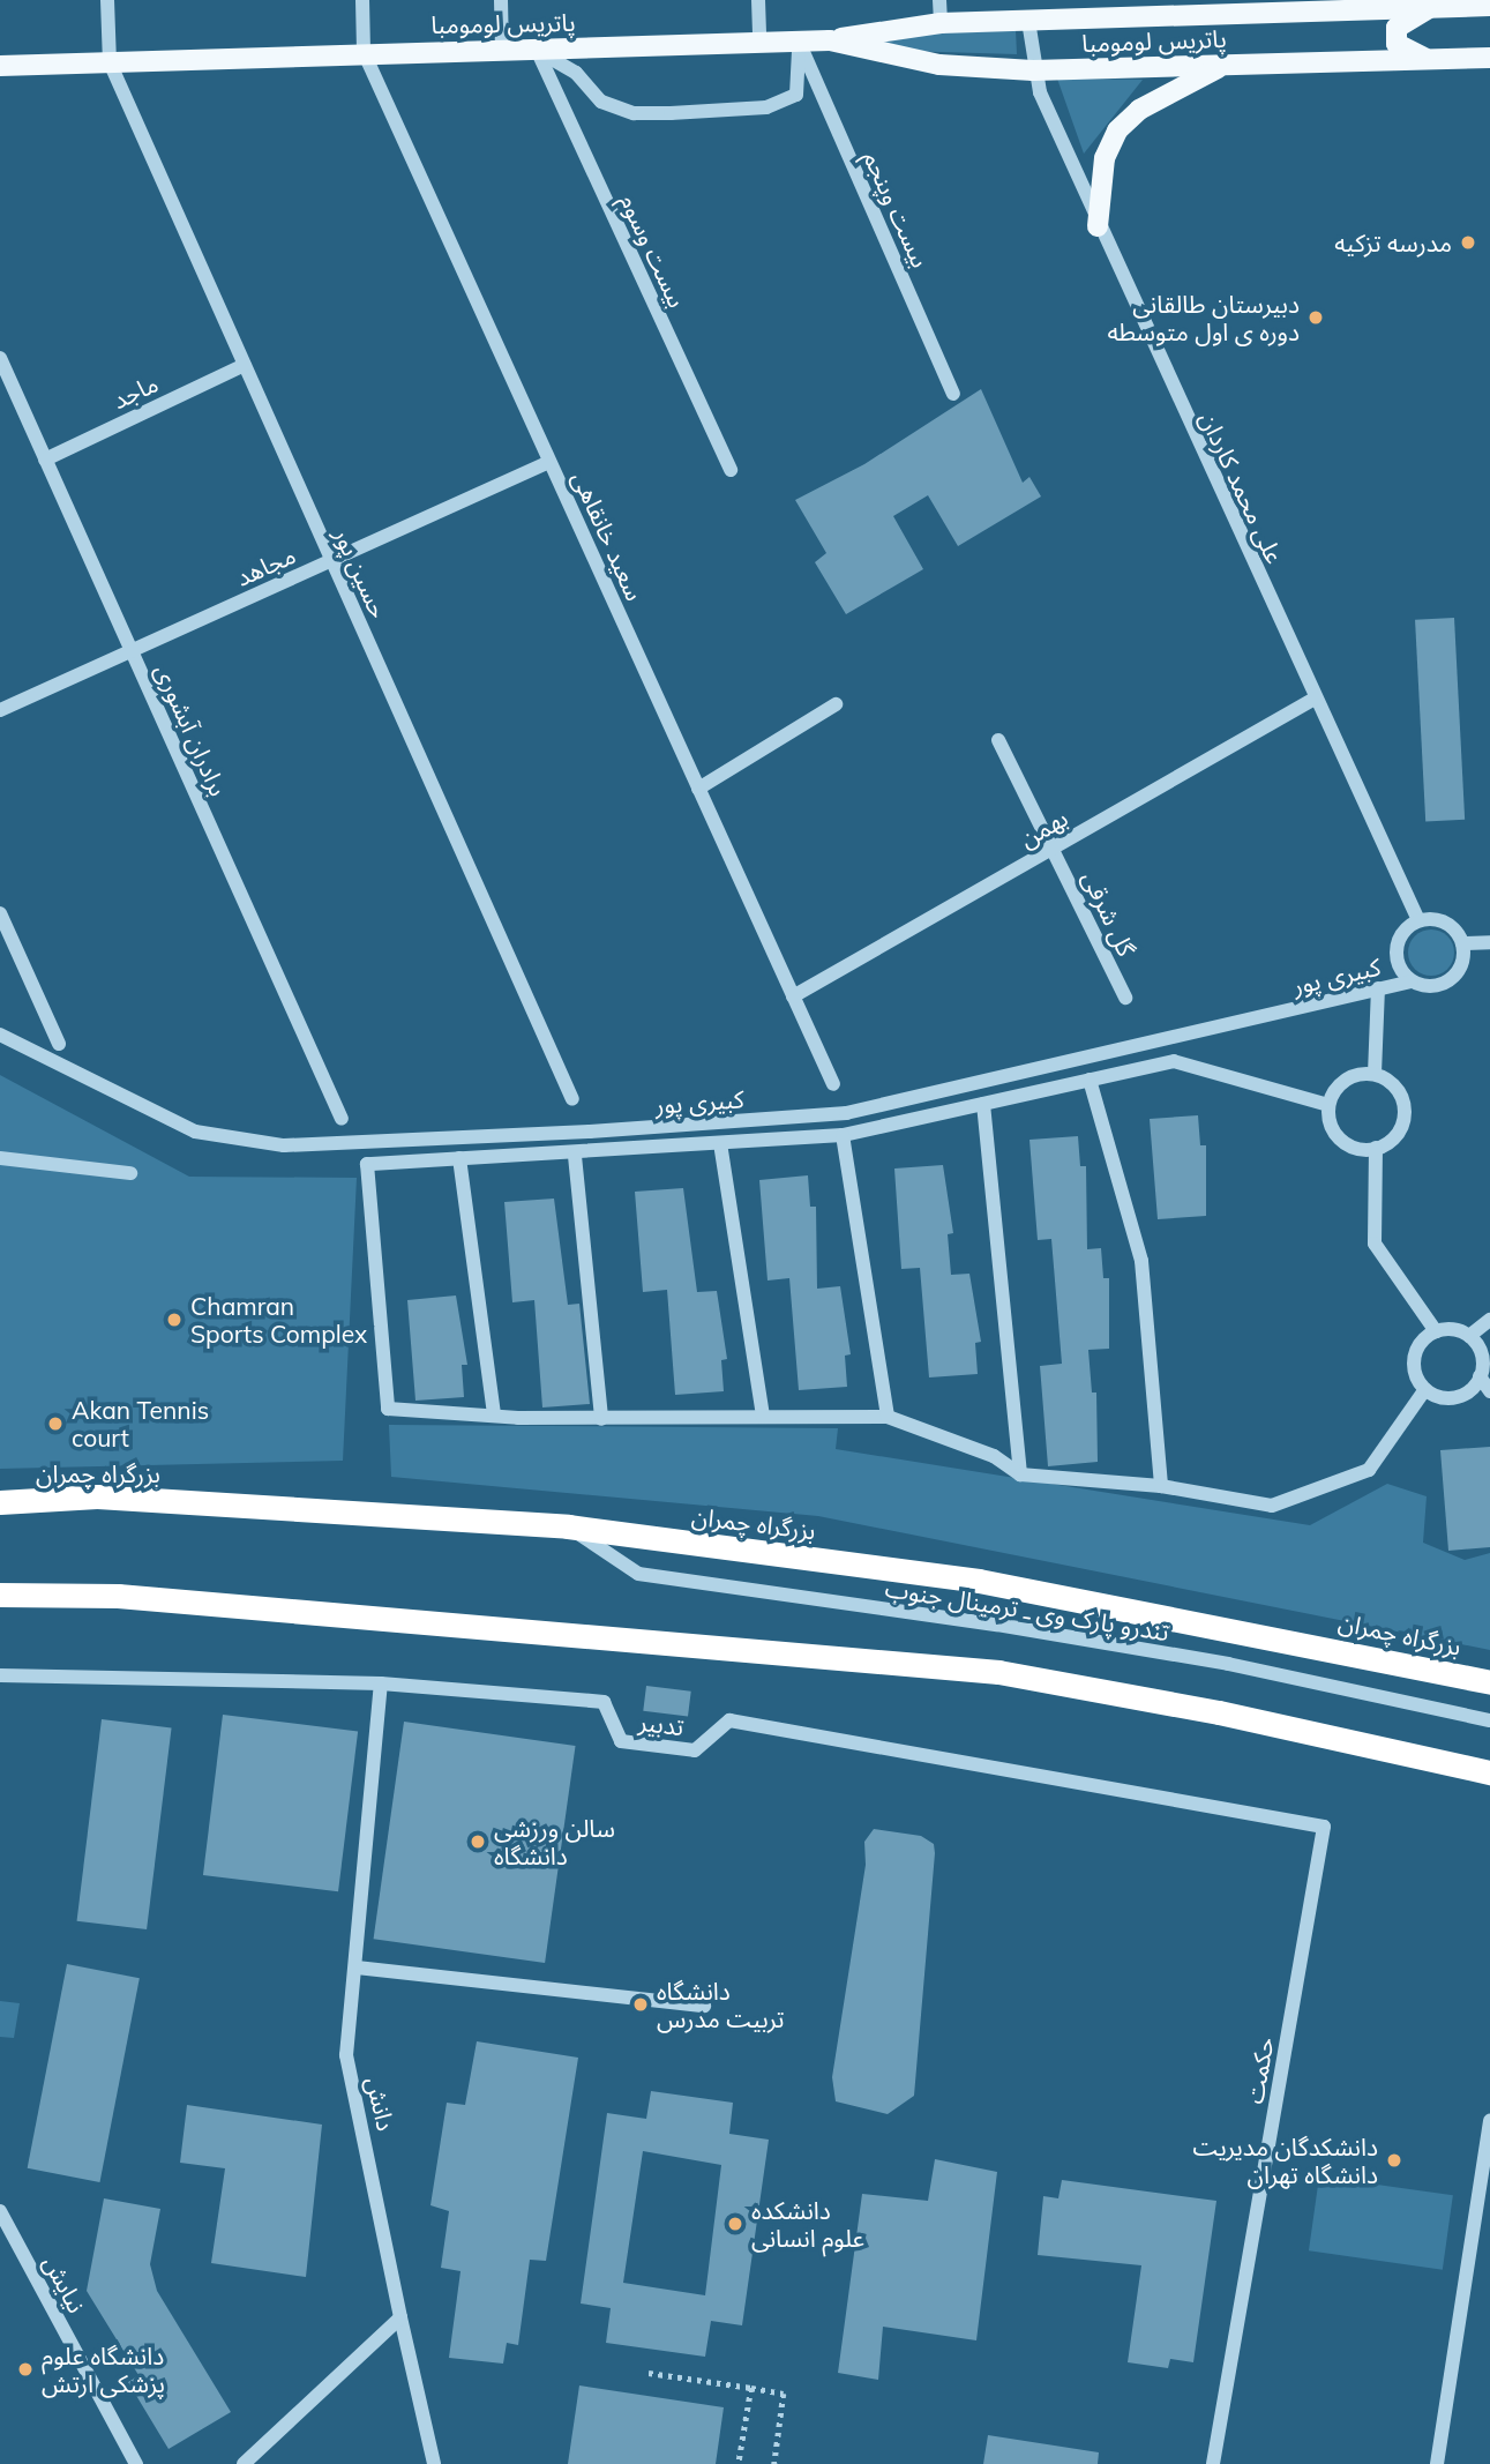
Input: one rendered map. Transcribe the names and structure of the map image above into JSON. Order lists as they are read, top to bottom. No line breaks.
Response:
{"streets":{"highway":["بزرگراه چمران"],"main road":["پاتریس لومومبا"],"street":["بیست وپنجم","بیست وسوم","ماجد","علی محمد کاردان","سعید خانقاهی","مجاهد","حسین پور","برادران آبشوری","بهمن","گل شرقی","کبیری پور","تندرو پارک وی ـ ترمینال جنوب","تدبیر","حکمت","دانش","نیایش"]},"crossings":[["پاتریس لومومبا","بیست وپنجم"],["پاتریس لومومبا","بیست وسوم"],["پاتریس لومومبا","علی محمد کاردان"],["پاتریس لومومبا","سعید خانقاهی"],["پاتریس لومومبا","حسین پور"],["ماجد","حسین پور"],["ماجد","برادران آبشوری"],["علی محمد کاردان","بهمن"],["علی محمد کاردان","کبیری پور"],["سعید خانقاهی","مجاهد"],["سعید خانقاهی","بهمن"],["مجاهد","حسین پور"],["مجاهد","برادران آبشوری"],["بهمن","گل شرقی"],["بزرگراه چمران","تندرو پارک وی ـ ترمینال جنوب"],["تدبیر","حکمت"],["تدبیر","دانش"]],"places":["مدرسه تزکیه","دبیرستان طالقانی دوره ی اول متوسطه","Chamran Sports Complex","Akan Tennis court","سالن ورزشی دانشگاه","دانشگاه تربیت مدرس","دانشکدگان مدیریت دانشگاه تهران","دانشکده علوم انسانی","دانشگاه علوم پزشکی ارتش"]}
